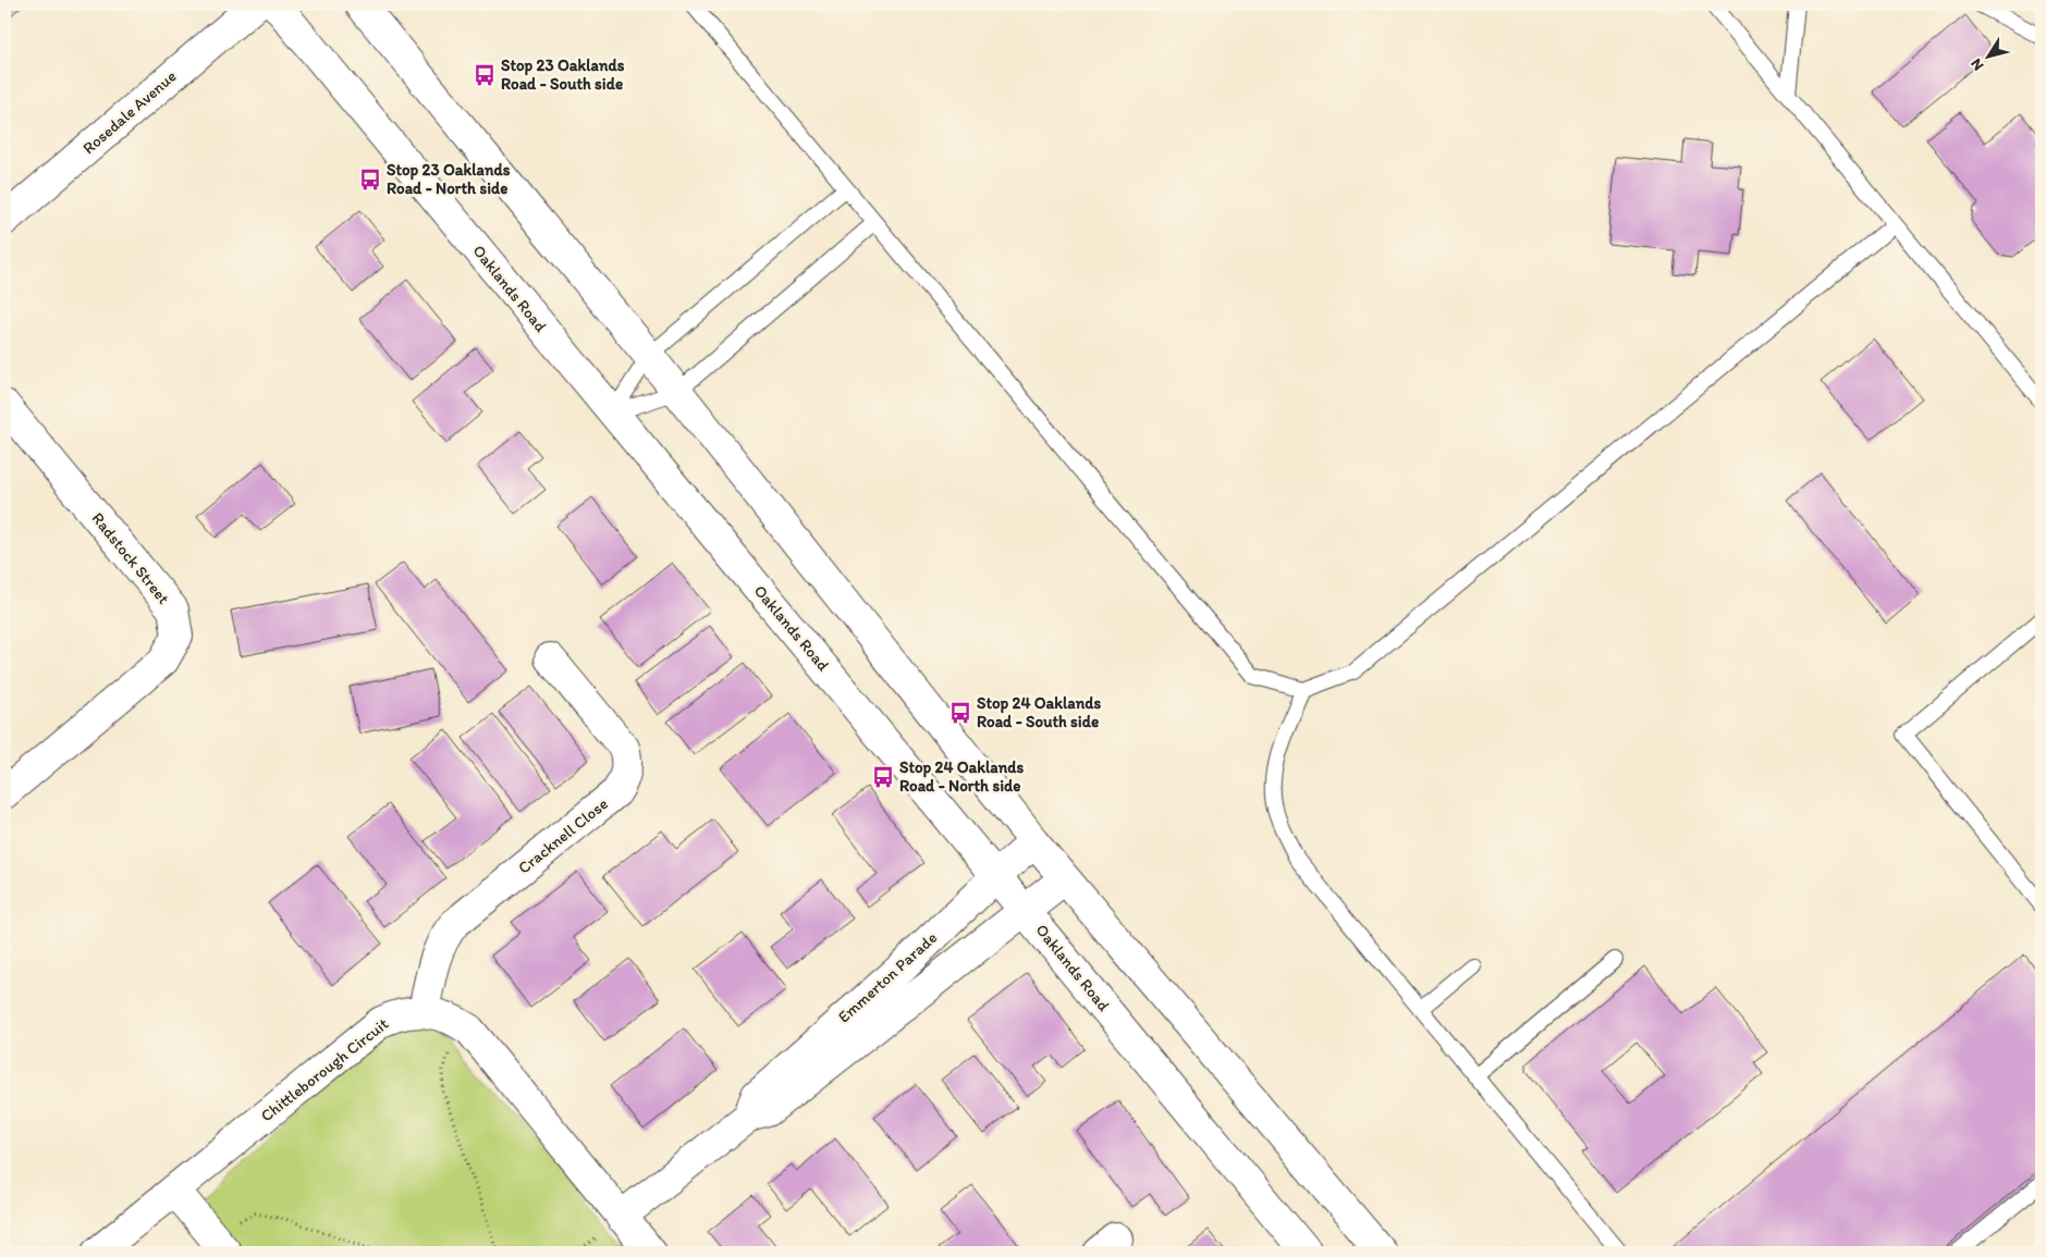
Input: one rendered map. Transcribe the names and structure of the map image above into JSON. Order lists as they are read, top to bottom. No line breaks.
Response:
{"streets":{"main road":["Rosedale Avenue","Oaklands Road","Radstock Street","Cracknell Close","Emmerton Parade","Chittleborough Circuit"]},"crossings":[["Oaklands Road","Emmerton Parade"],["Cracknell Close","Chittleborough Circuit"],["Emmerton Parade","Chittleborough Circuit"]],"places":{"bus stop":["Stop 23 Oaklands Road - South side","Stop 23 Oaklands Road - North side","Stop 24 Oaklands Road - South side","Stop 24 Oaklands Road - North side"]},"north":"bottom left"}
